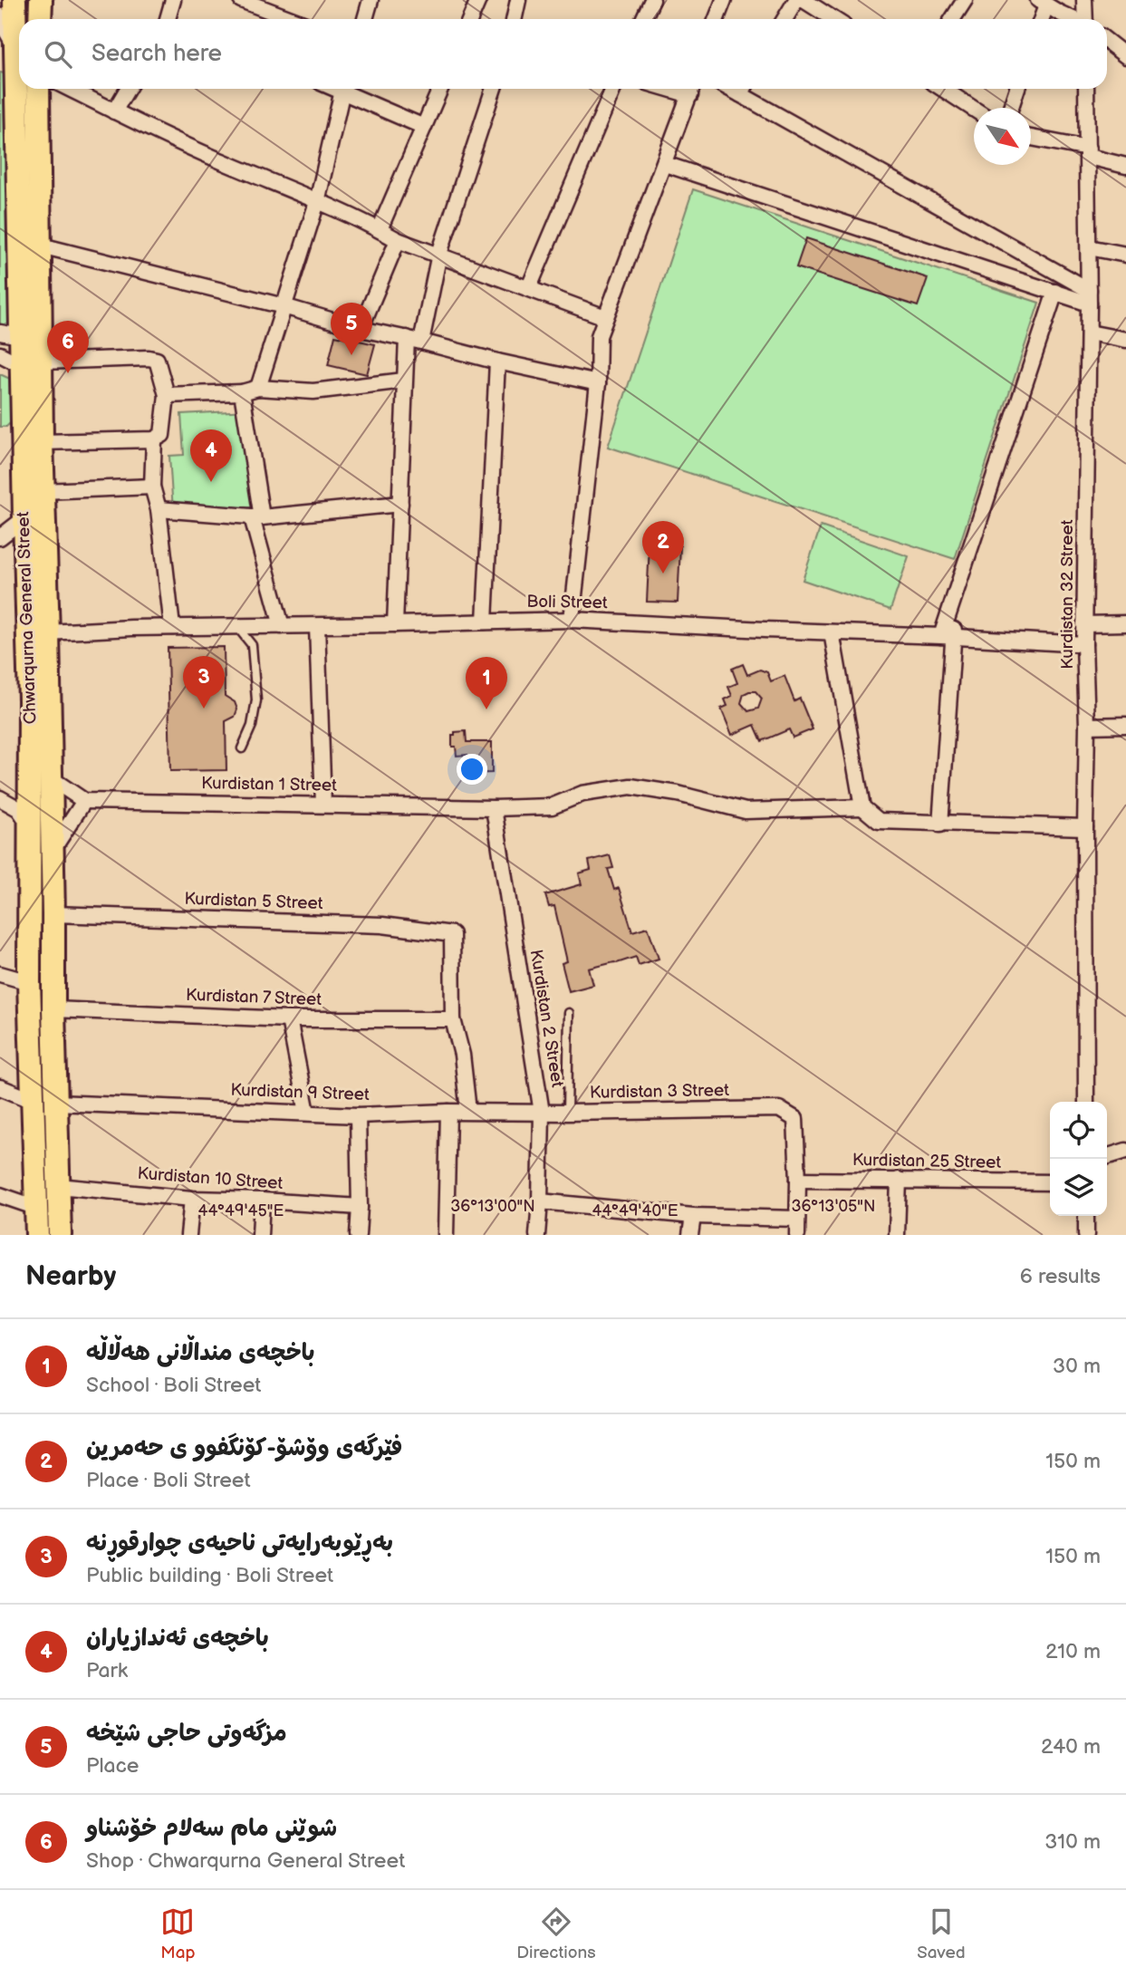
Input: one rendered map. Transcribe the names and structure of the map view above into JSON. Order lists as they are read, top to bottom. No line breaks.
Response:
{"streets":{"highway":["Chwarqurna General Street"],"street":["Kurdistan 32 Street","Boli Street","Kurdistan 1 Street","Kurdistan 5 Street","Kurdistan 7 Street","Kurdistan 2 Street","Kurdistan 3 Street","Kurdistan 9 Street","Kurdistan 25 Street","Kurdistan 10 Street"]},"crossings":[["Kurdistan 32 Street","Boli Street"],["Boli Street","Chwarqurna General Street"],["Chwarqurna General Street","Kurdistan 5 Street"],["Chwarqurna General Street","Kurdistan 7 Street"],["Chwarqurna General Street","Kurdistan 9 Street"],["Chwarqurna General Street","Kurdistan 10 Street"],["Kurdistan 1 Street","Kurdistan 2 Street"],["Kurdistan 5 Street","Kurdistan 7 Street"],["Kurdistan 2 Street","Kurdistan 3 Street"],["Kurdistan 2 Street","Kurdistan 9 Street"],["Kurdistan 3 Street","Kurdistan 9 Street"],["Kurdistan 3 Street","Kurdistan 25 Street"]],"north":"bottom right","page":{"search":"Search here","pins":["5","6","4","2","3","1"],"heading":["Nearby","6 results"],"list":[{"mark":"1","name":"باخچەی منداڵانی هەڵاڵە","note":"School · Boli Street","value":"30 m"},{"mark":"2","name":"فێرگەی وۆشۆ-کۆنگفوو ی حەمرین","note":"Place · Boli Street","value":"150 m"},{"mark":"3","name":"بەڕێوبەرایەتی ناحیەی چوارقوڕنە","note":"Public building · Boli Street","value":"150 m"},{"mark":"4","name":"باخچەی ئەندازیاران","note":"Park","value":"210 m"},{"mark":"5","name":"مزگەوتی حاجی شێخە","note":"Place","value":"240 m"},{"mark":"6","name":"شوێنی مام سەلام خۆشناو","note":"Shop · Chwarqurna General Street","value":"310 m"}],"nav":["Map","Directions","Saved"]},"coordinates":["36°13'00\"N","36°13'05\"N","44°49'45\"E","44°49'40\"E"]}
